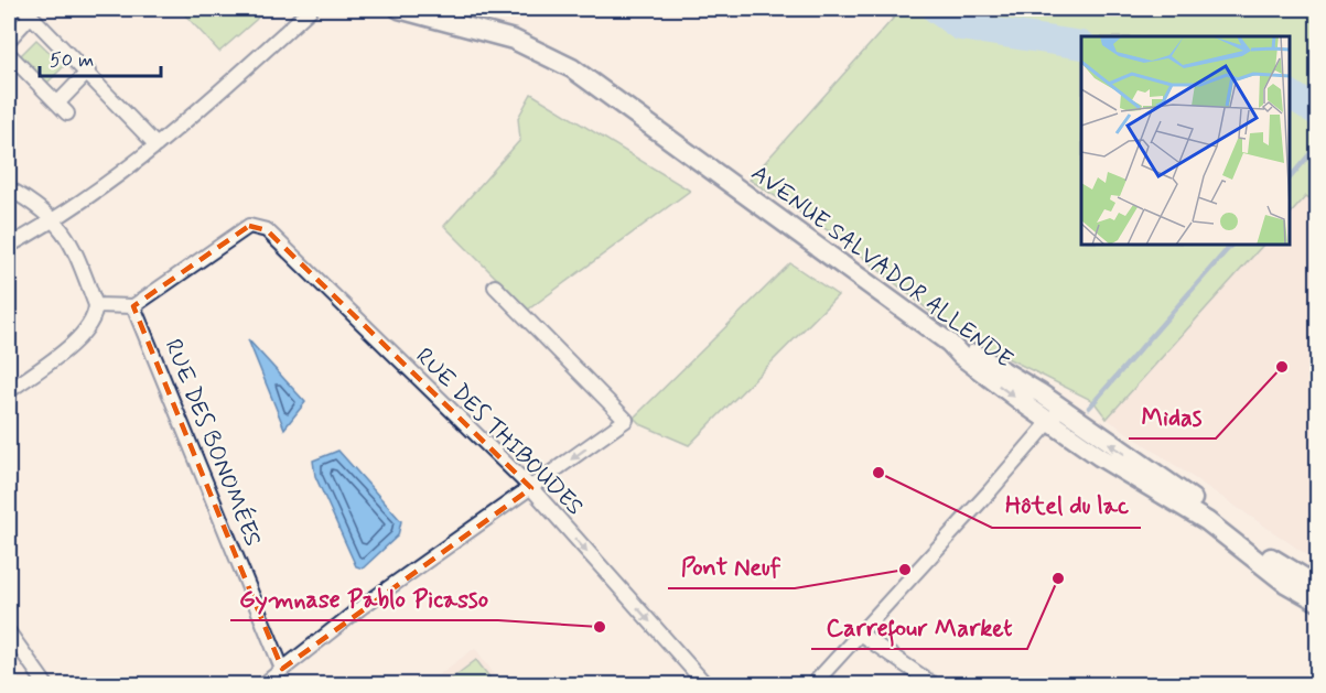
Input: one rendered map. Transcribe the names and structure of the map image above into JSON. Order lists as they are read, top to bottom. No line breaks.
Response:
{"streets":{"main road":["AVENUE SALVADOR ALLENDE"],"street":["RUE DES THIBOUDES","RUE DES BONOMÉES"]},"crossings":[["RUE DES THIBOUDES","RUE DES BONOMÉES"]],"places":["Midas","Hôtel du lac","Pont Neuf","Carrefour Market","Gymnase Pablo Picasso"],"scale_bar":"50 m"}
